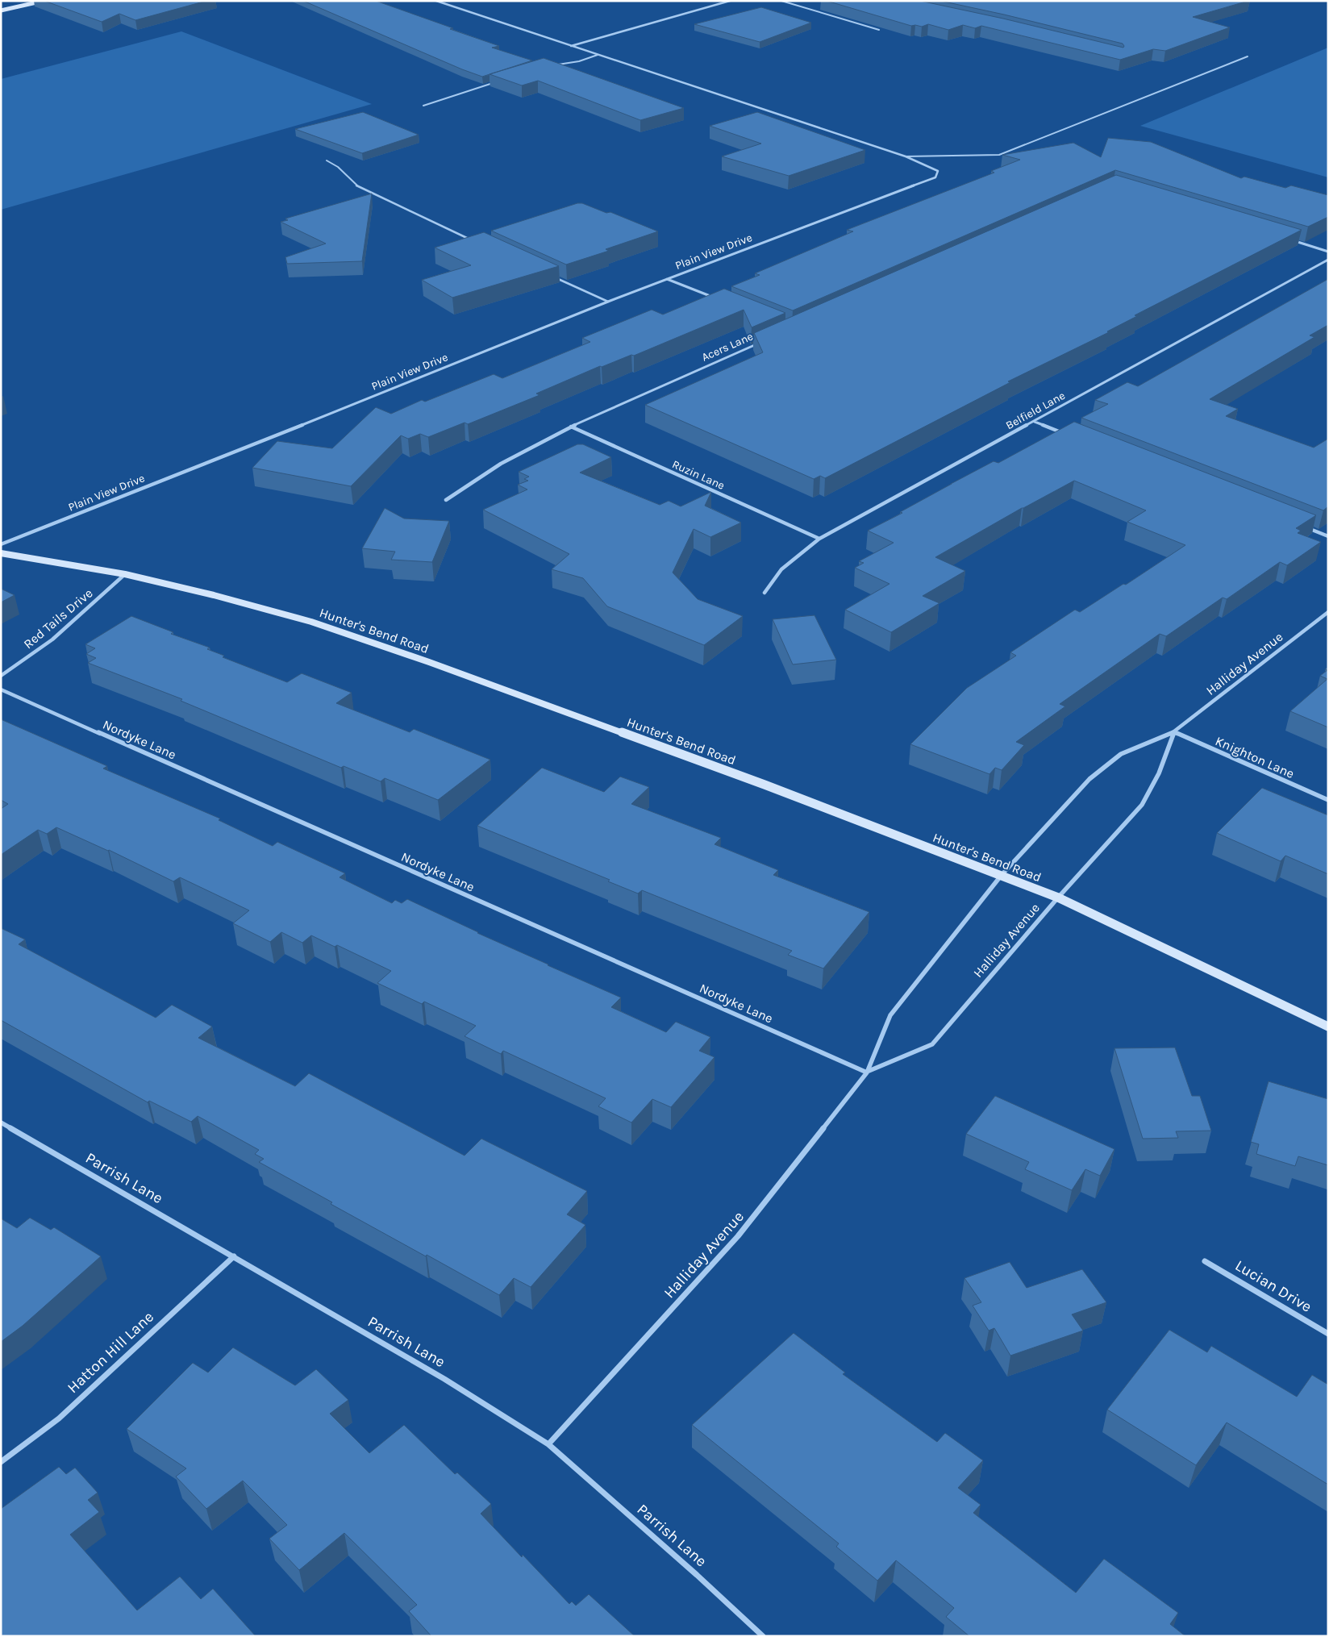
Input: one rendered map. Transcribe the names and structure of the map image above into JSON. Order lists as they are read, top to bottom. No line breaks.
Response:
{"streets":{"street":["Plain View Drive","Acers Lane","Belfield Lane","Ruzin Lane","Red Tails Drive","Hunter's Bend Road","Halliday Avenue","Nordyke Lane","Knighton Lane","Parrish Lane","Lucian Drive","Hatton Hill Lane"]},"crossings":[["Acers Lane","Ruzin Lane"],["Belfield Lane","Ruzin Lane"],["Red Tails Drive","Hunter's Bend Road"],["Hunter's Bend Road","Halliday Avenue"],["Halliday Avenue","Nordyke Lane"],["Halliday Avenue","Knighton Lane"],["Halliday Avenue","Parrish Lane"],["Parrish Lane","Hatton Hill Lane"]]}
